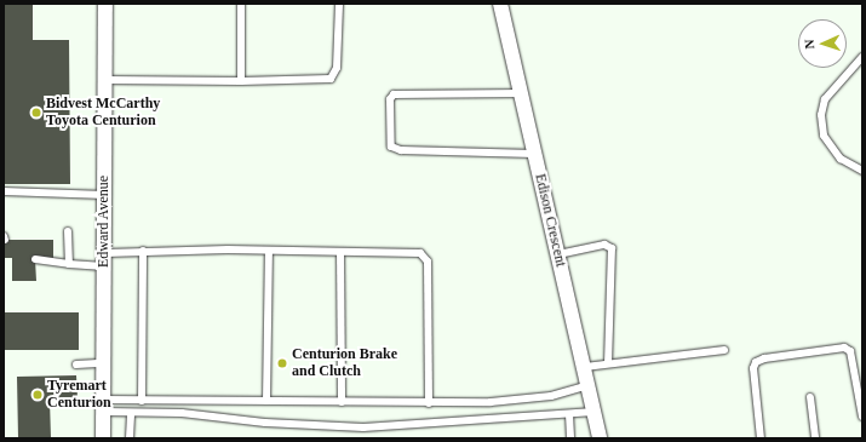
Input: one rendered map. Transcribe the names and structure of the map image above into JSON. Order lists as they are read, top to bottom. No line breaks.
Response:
{"streets":{"street":["Edison Crescent","Edward Avenue"]},"places":["Bidvest McCarthy Toyota Centurion","Centurion Brake and Clutch","Tyremart Centurion"],"north":"left"}
